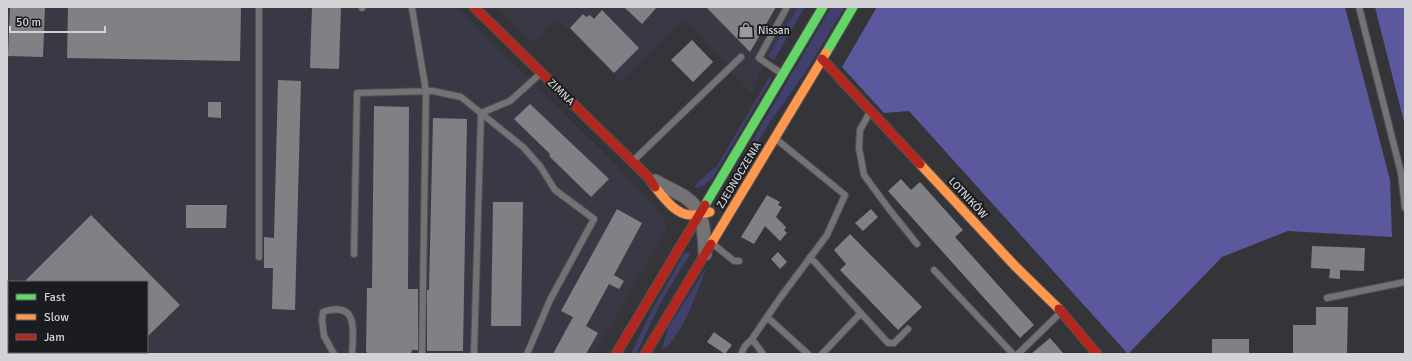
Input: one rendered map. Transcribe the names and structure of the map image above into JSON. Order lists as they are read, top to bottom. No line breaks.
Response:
{"streets":{"main road":["ZIMNA","ZJEDNOCZENIA","LOTNIKÓW"]},"crossings":[["ZIMNA","ZJEDNOCZENIA"],["ZJEDNOCZENIA","LOTNIKÓW"]],"places":{"shop":["Nissan"]},"legend":["Fast","Slow","Jam"],"scale_bar":"50 m"}
